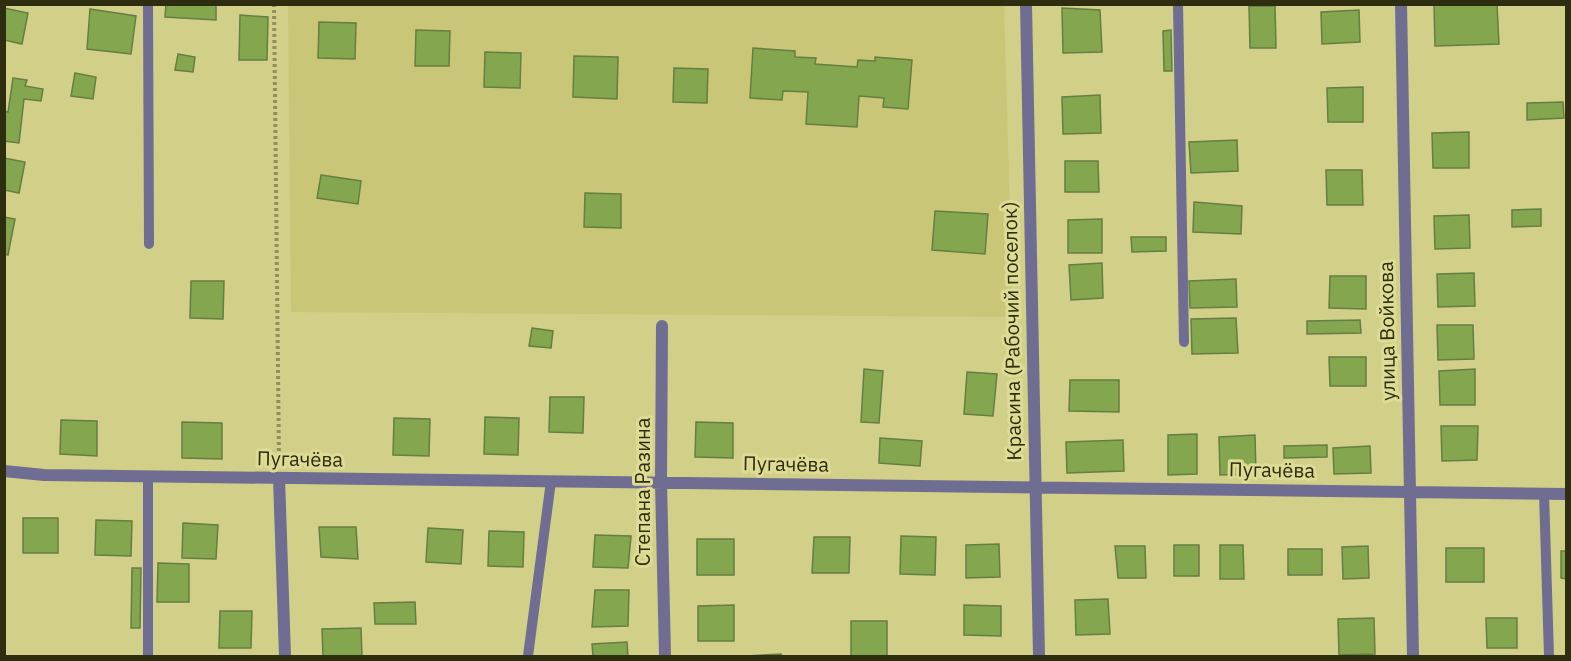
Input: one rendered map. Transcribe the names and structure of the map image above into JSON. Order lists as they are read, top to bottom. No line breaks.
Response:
{"streets":{"street":["Красина (Рабочий поселок)","улица Войкова","Пугачёва","Степана Разина"]},"crossings":[["Красина (Рабочий поселок)","Пугачёва"],["улица Войкова","Пугачёва"],["Пугачёва","Степана Разина"]]}
